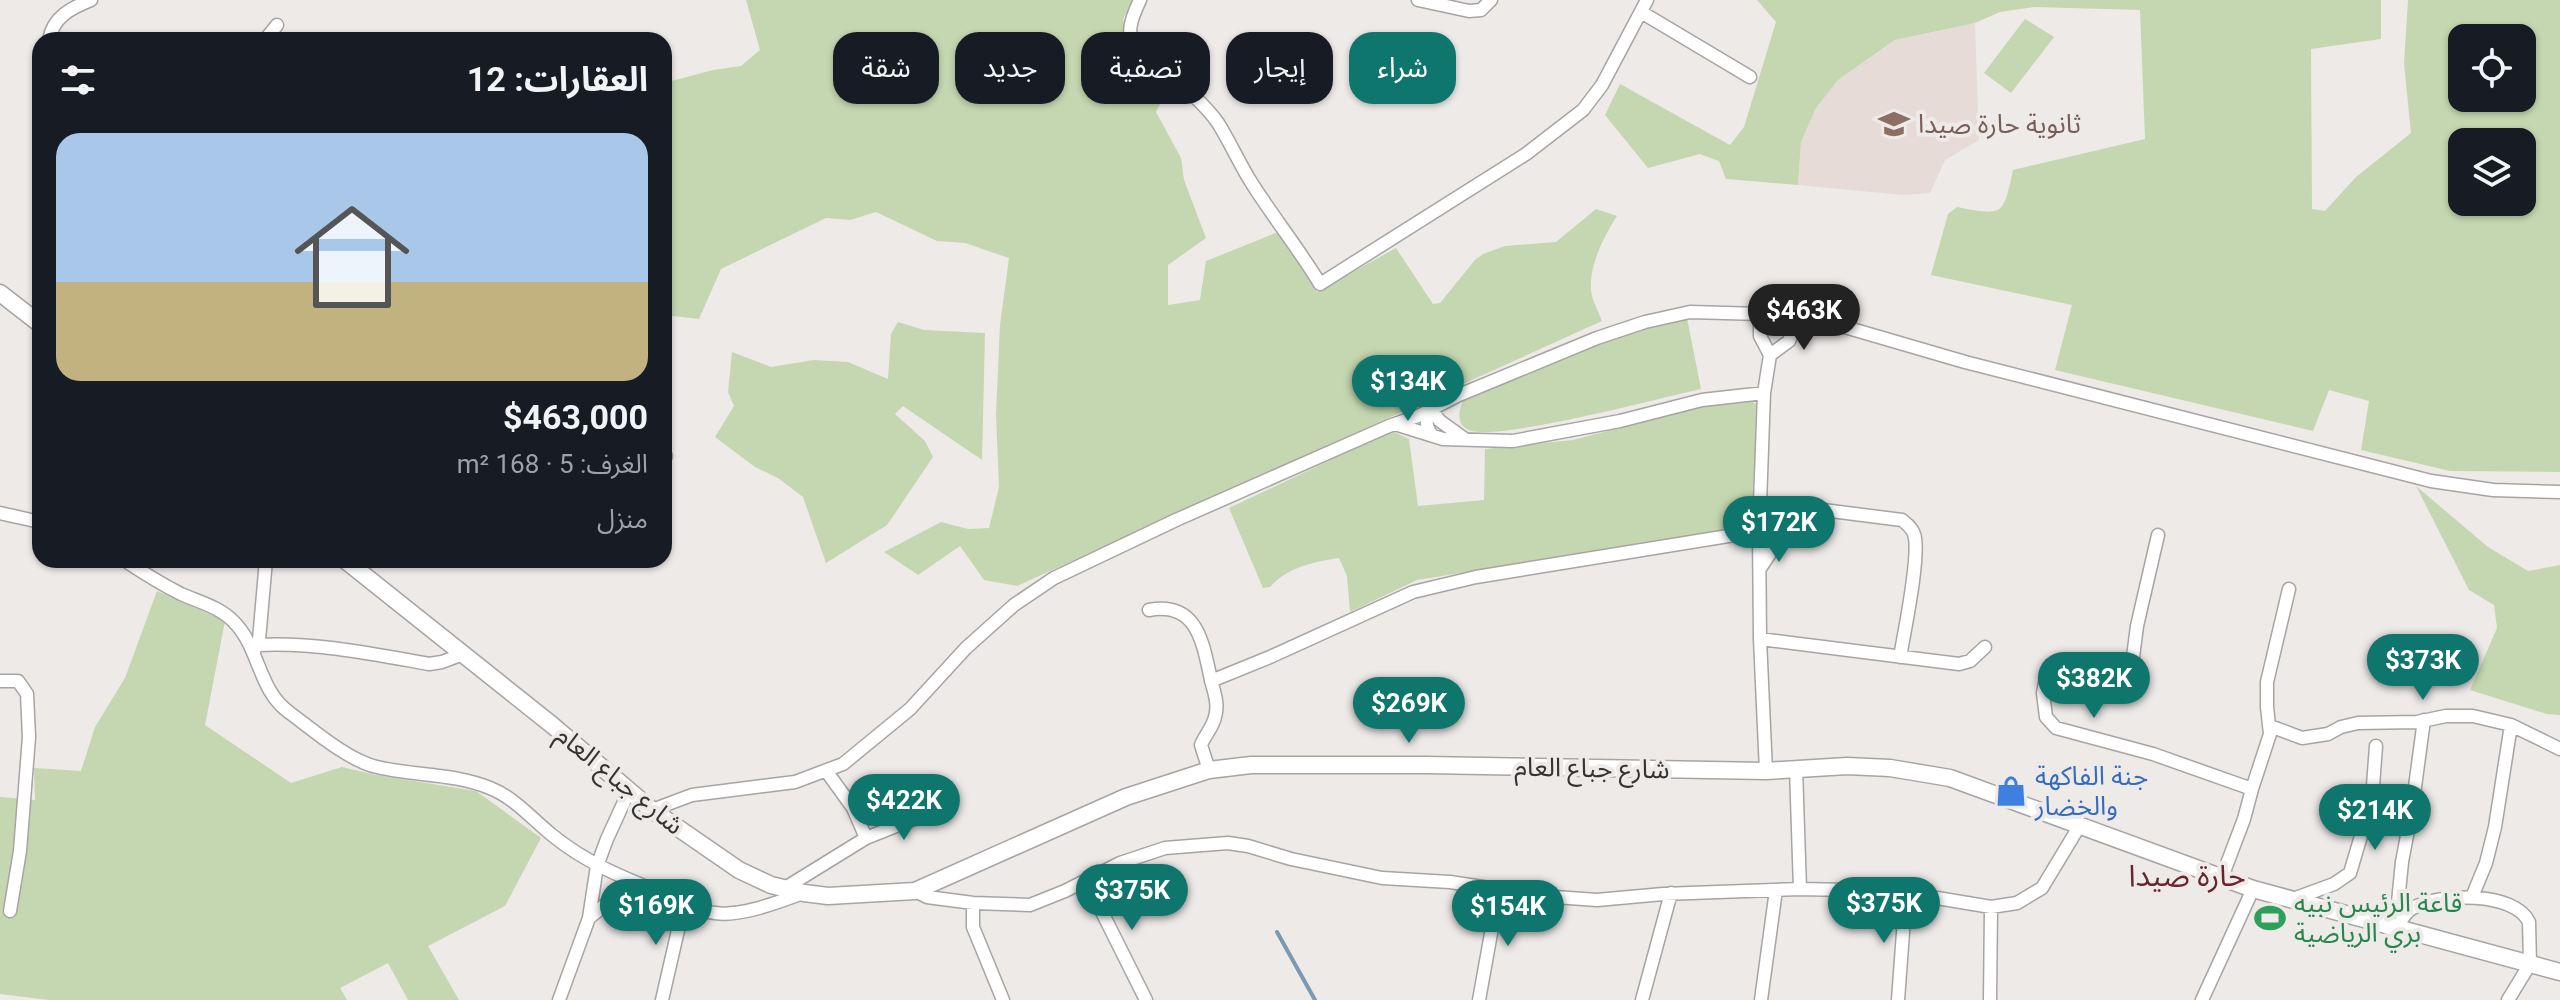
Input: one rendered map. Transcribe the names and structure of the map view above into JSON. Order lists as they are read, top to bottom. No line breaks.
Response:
{"streets":{"main road":["شارع جباع العام"]},"districts":["حارة صيدا"],"places":{"school or university":["ثانوية حارة صيدا"],"shop":["جنة الفاكهة والخضار"],"sports":["قاعة الرئيس نبيه بري الرياضية"]},"page":{"chip":["شراء","إيجار","تصفية","جديد","شقة"],"heading":"العقارات: 12","list":[{"name":"$463,000","note":"الغرف: 5 · 168 m² · منزل"}],"price":["$463K","$134K","$172K","$373K","$382K","$269K","$422K","$214K","$375K","$375K","$169K","$154K"]}}
